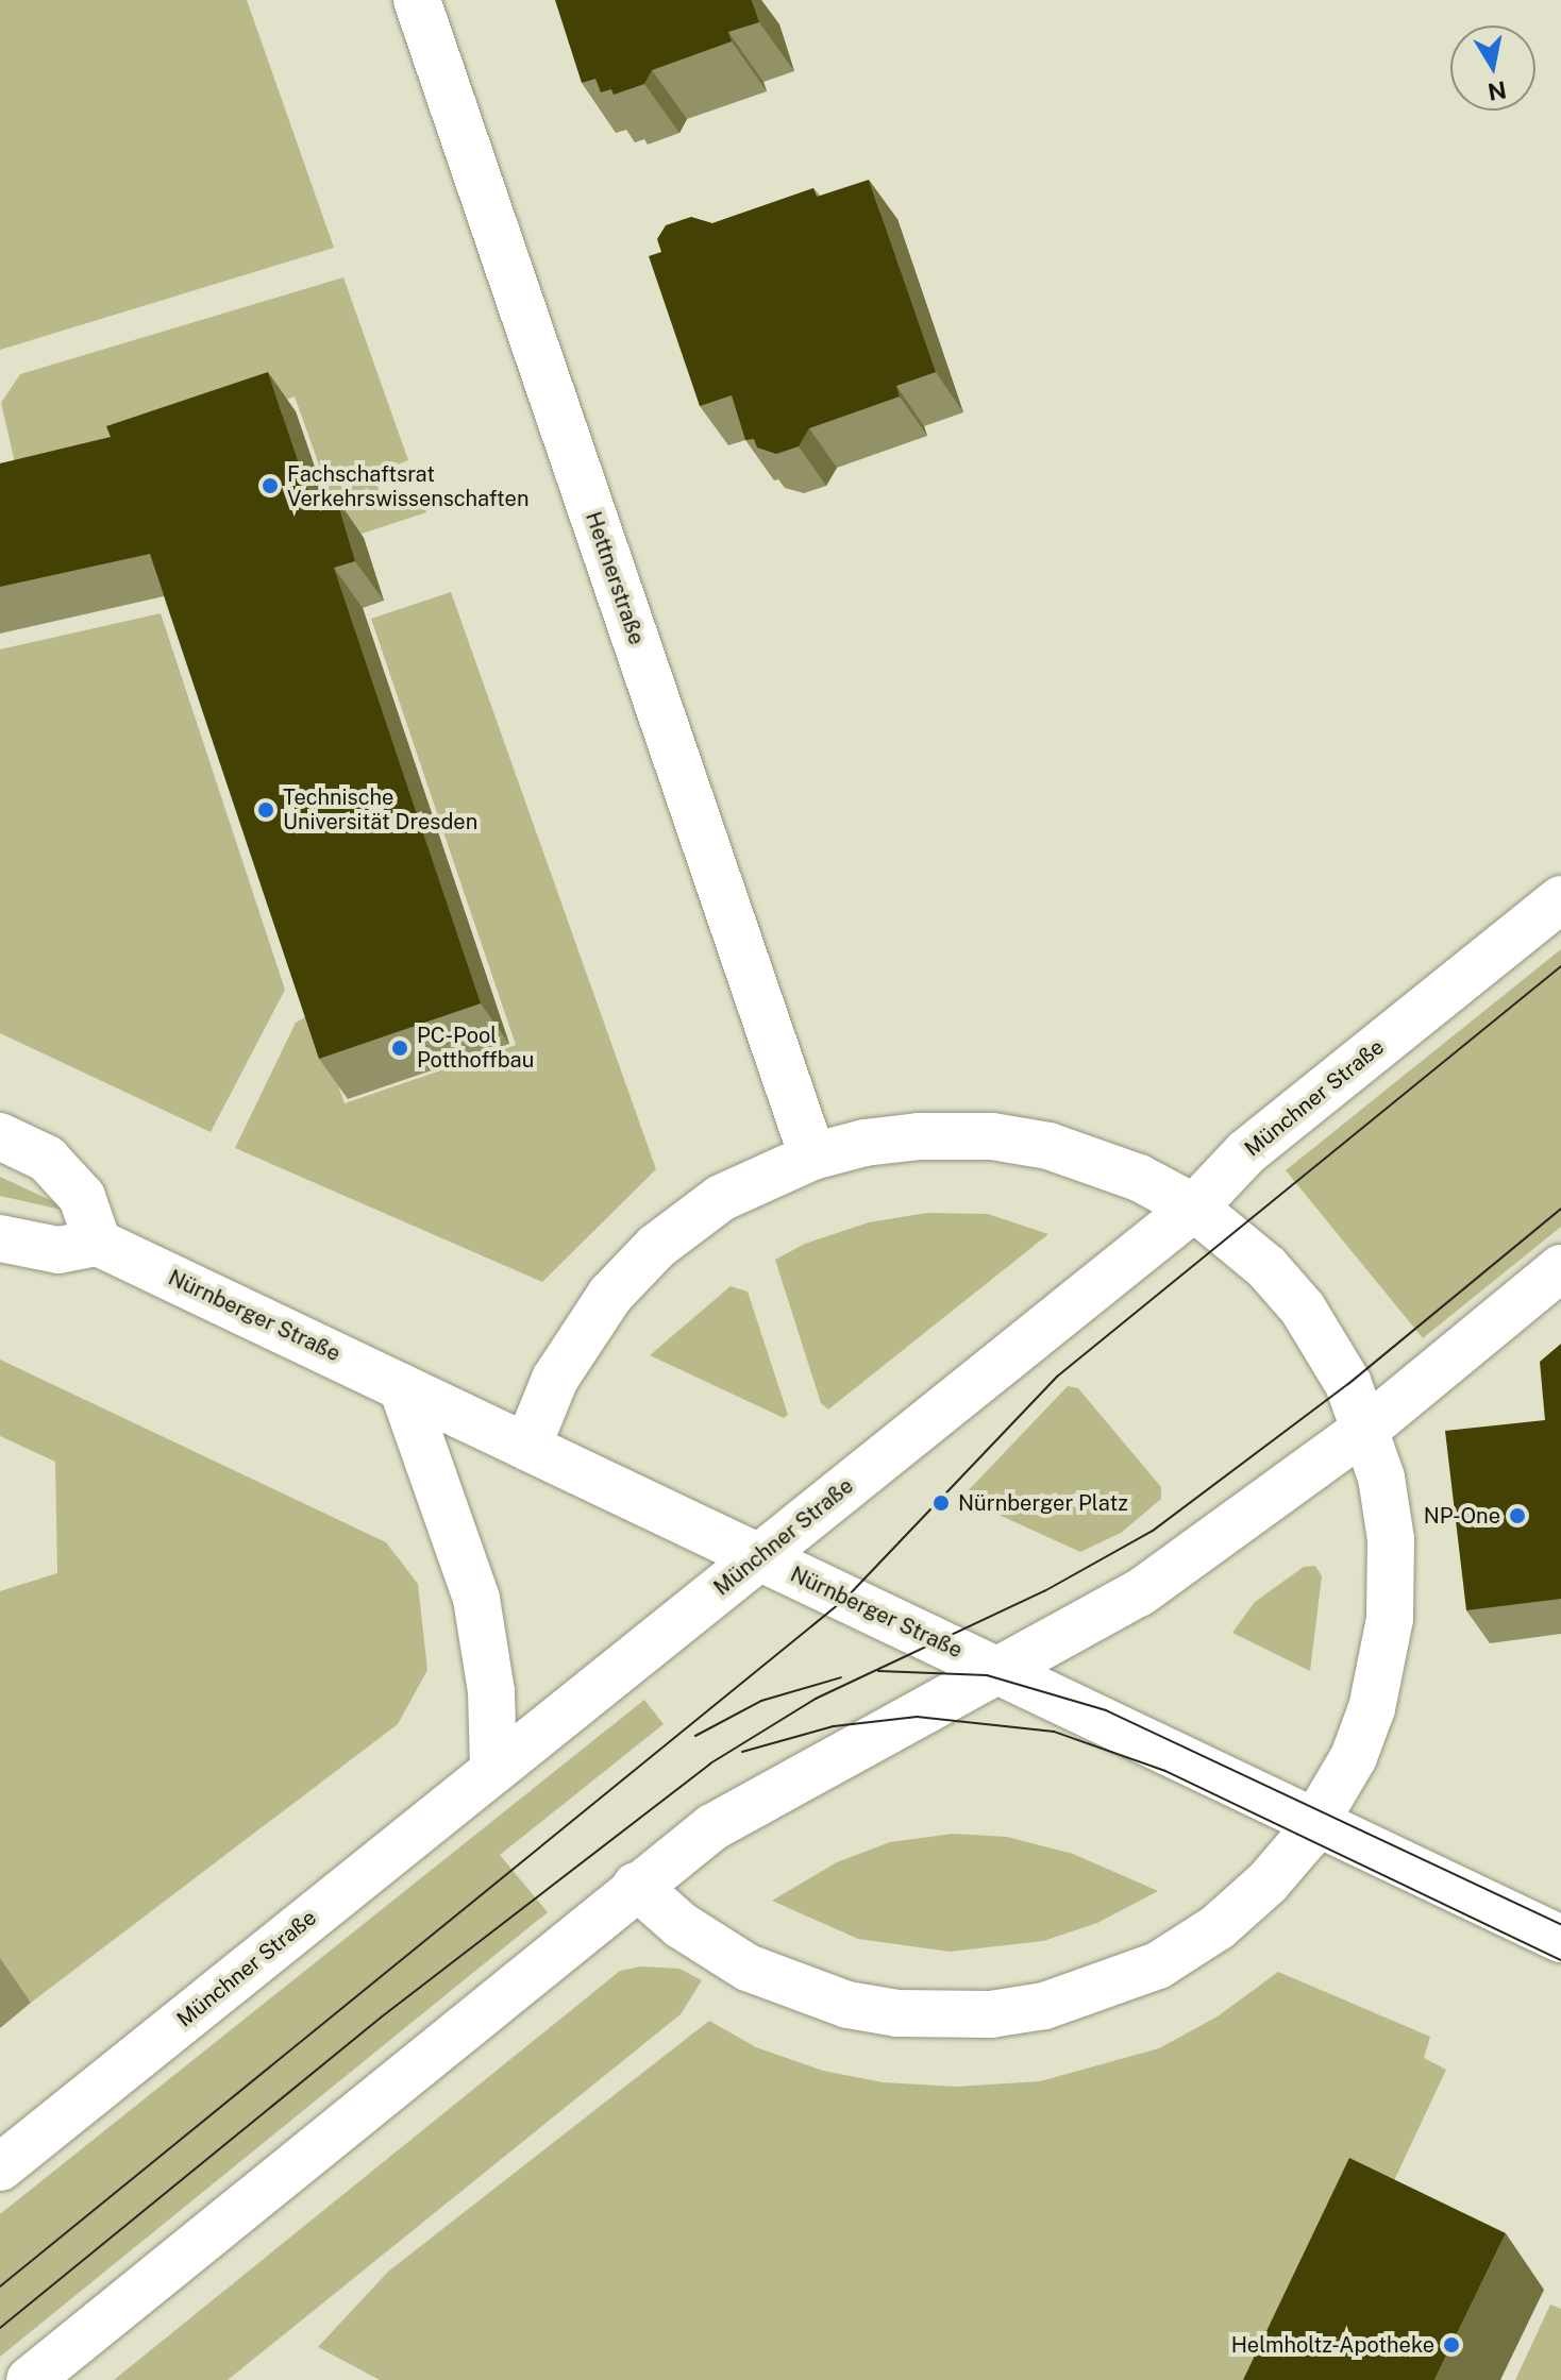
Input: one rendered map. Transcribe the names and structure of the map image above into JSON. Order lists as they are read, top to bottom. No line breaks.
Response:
{"streets":{"street":["Hettnerstraße","Münchner Straße","Nürnberger Straße"]},"crossings":[["Münchner Straße","Nürnberger Straße"]],"places":["Fachschaftsrat Verkehrswissenschaften","Technische Universität Dresden","PC-Pool Potthoffbau","Nürnberger Platz","NP-One","Helmholtz-Apotheke"],"north":"bottom"}
